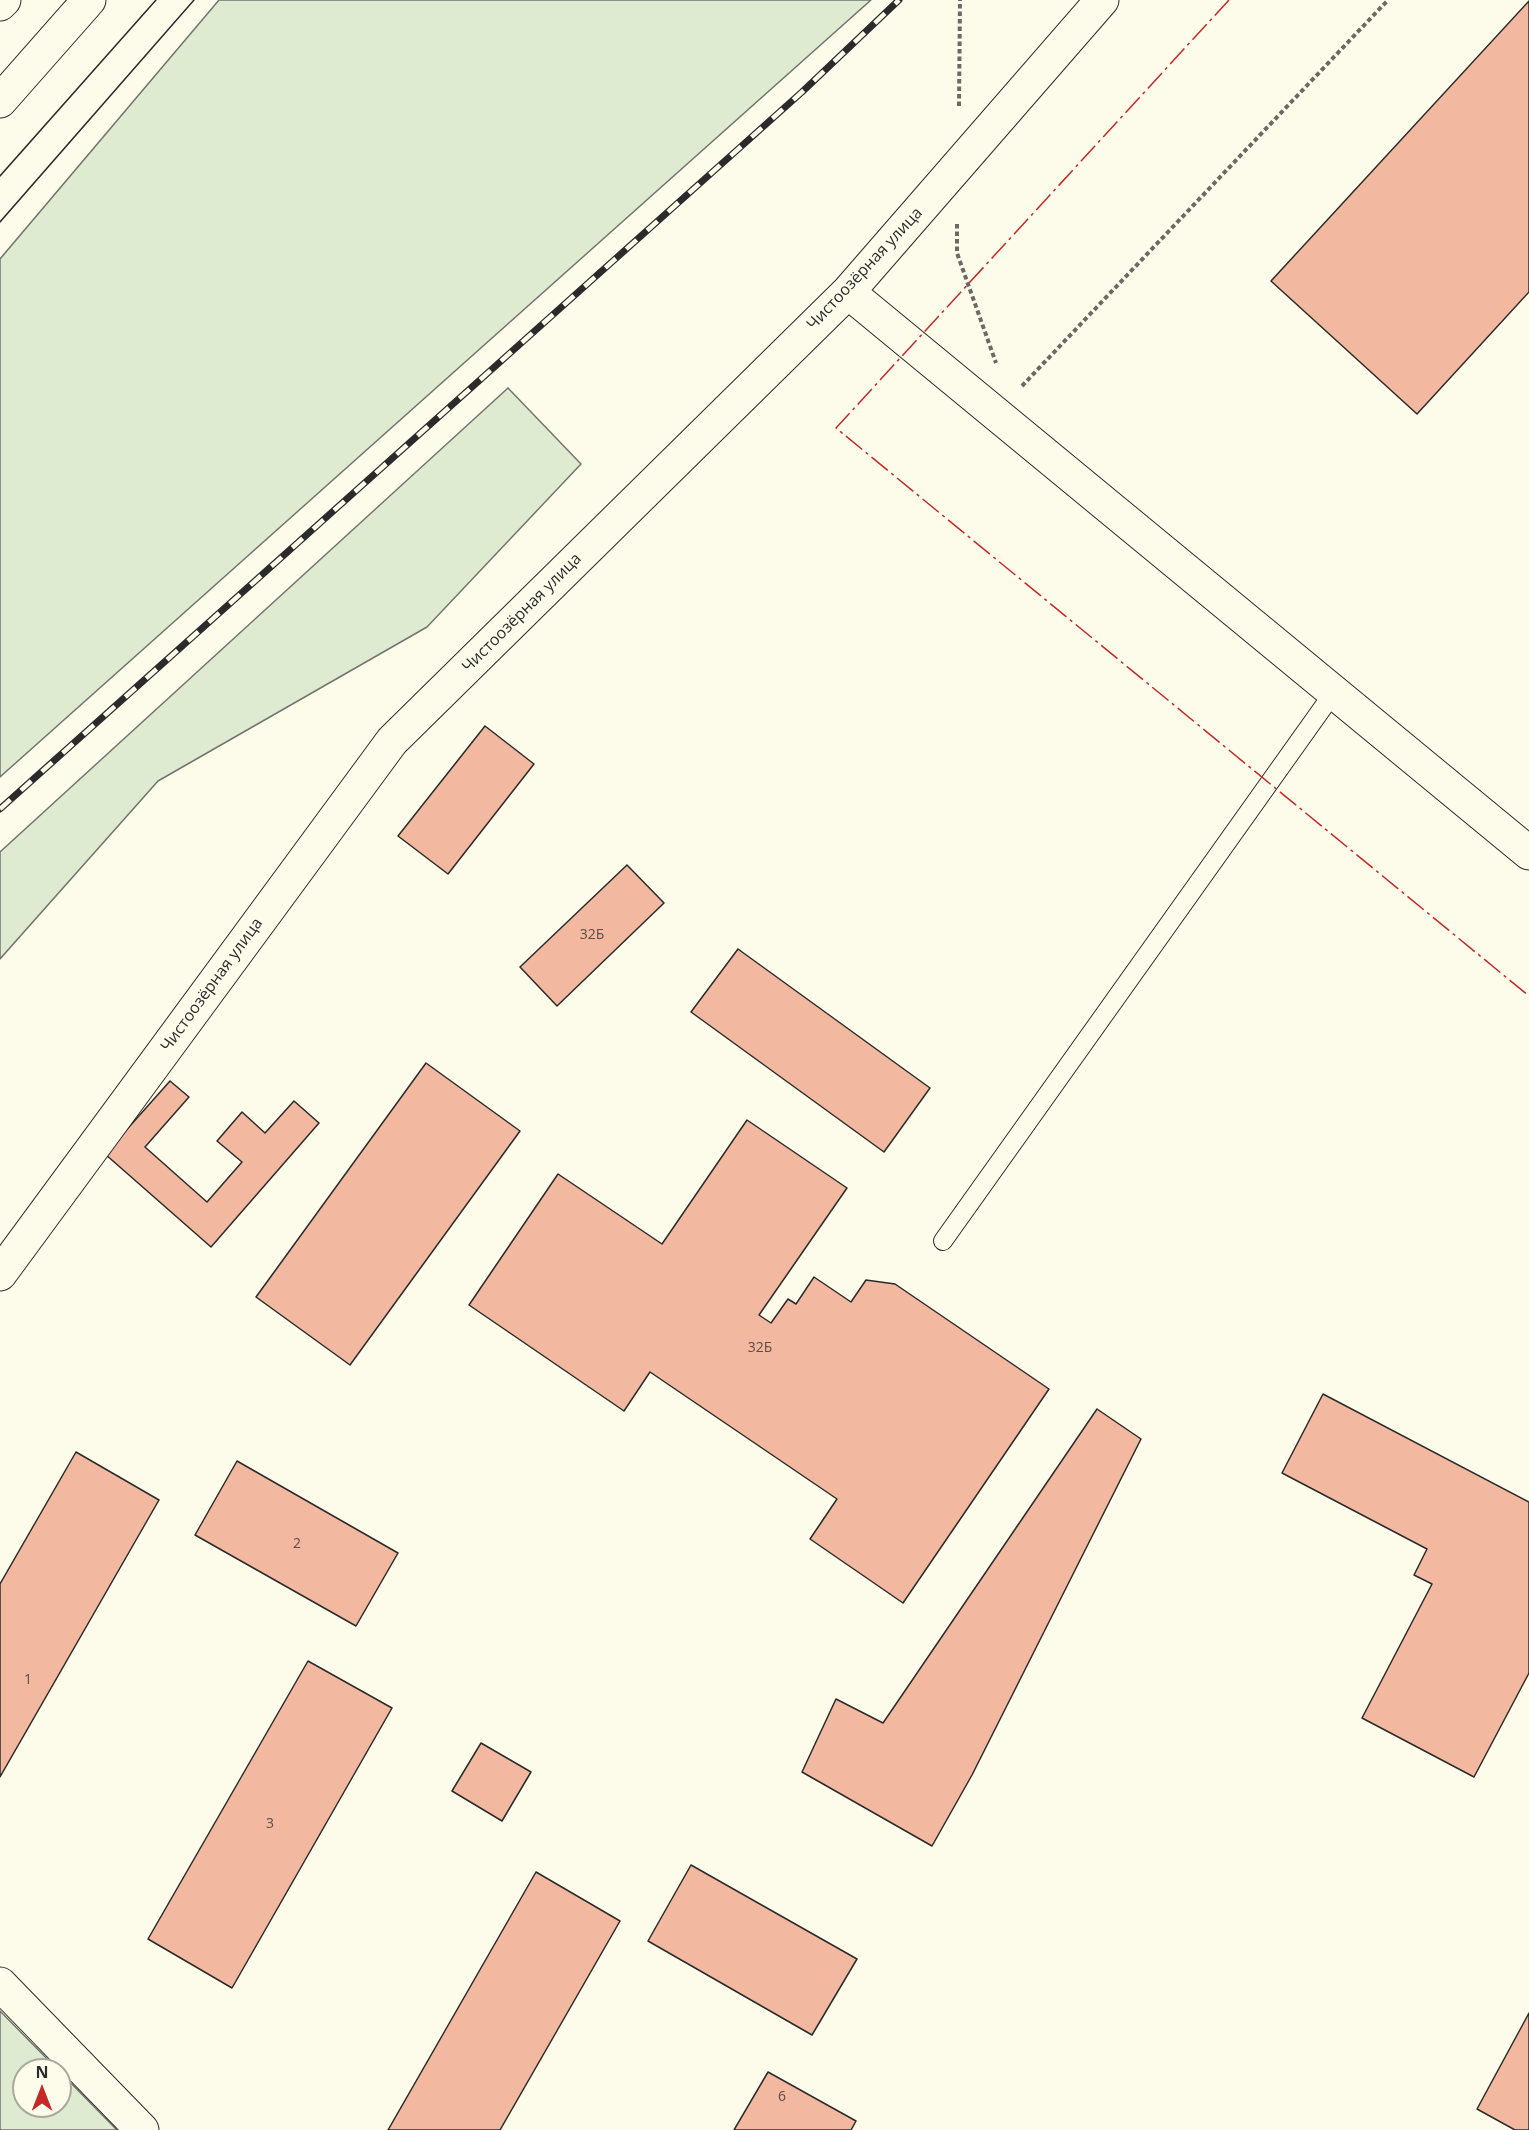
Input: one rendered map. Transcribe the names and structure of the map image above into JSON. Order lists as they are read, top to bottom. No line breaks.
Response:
{"streets":{"street":["Чистоозёрная улица"]},"house_numbers":["32Б","32Б","2","1","3","6"],"north":"top"}
